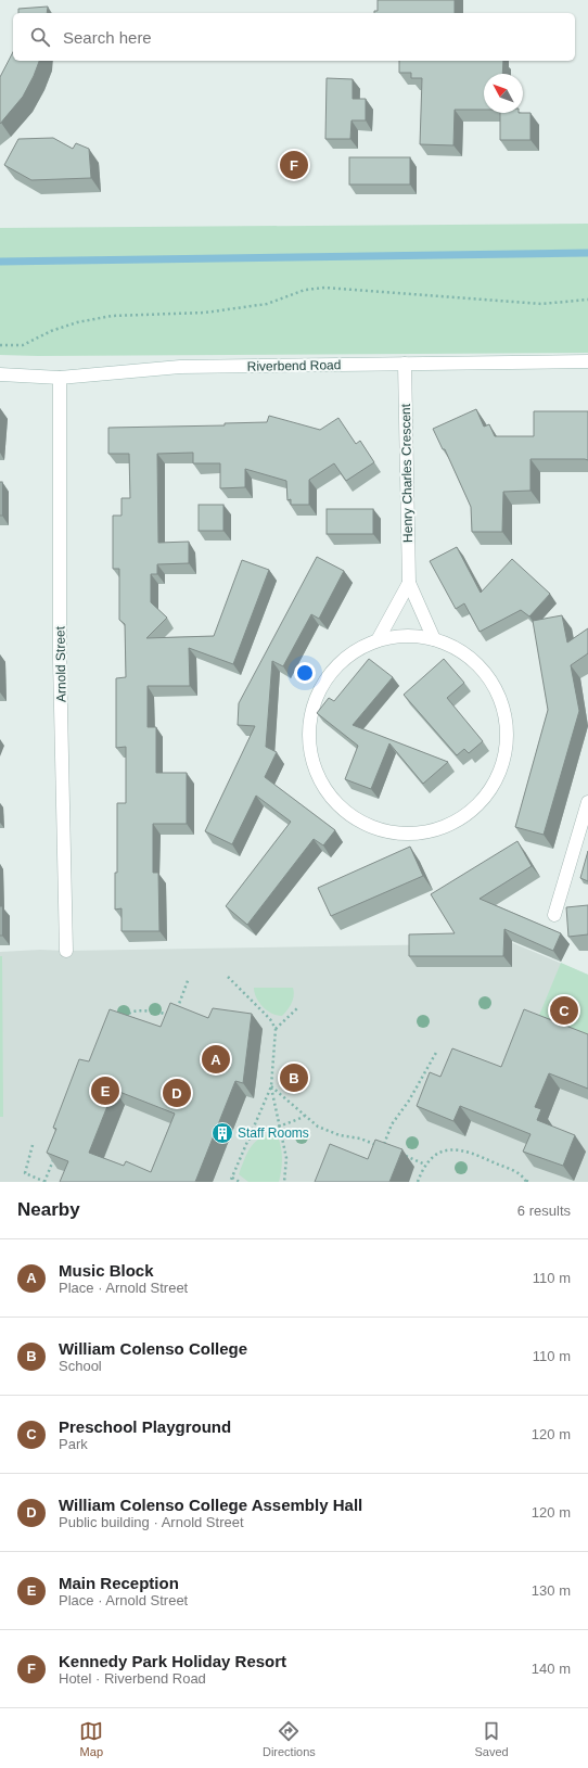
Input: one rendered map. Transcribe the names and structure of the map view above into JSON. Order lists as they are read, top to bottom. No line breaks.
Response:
{"streets":{"street":["Riverbend Road","Henry Charles Crescent","Arnold Street"]},"crossings":[["Riverbend Road","Henry Charles Crescent"],["Riverbend Road","Arnold Street"]],"places":{"building":["Staff Rooms"]},"north":"top left","page":{"search":"Search here","pins":["F","C","A","B","E","D"],"heading":["Nearby","6 results"],"list":[{"mark":"A","name":"Music Block","note":"Place · Arnold Street","value":"110 m"},{"mark":"B","name":"William Colenso College","note":"School","value":"110 m"},{"mark":"C","name":"Preschool Playground","note":"Park","value":"120 m"},{"mark":"D","name":"William Colenso College Assembly Hall","note":"Public building · Arnold Street","value":"120 m"},{"mark":"E","name":"Main Reception","note":"Place · Arnold Street","value":"130 m"},{"mark":"F","name":"Kennedy Park Holiday Resort","note":"Hotel · Riverbend Road","value":"140 m"}],"nav":["Map","Directions","Saved"]}}
